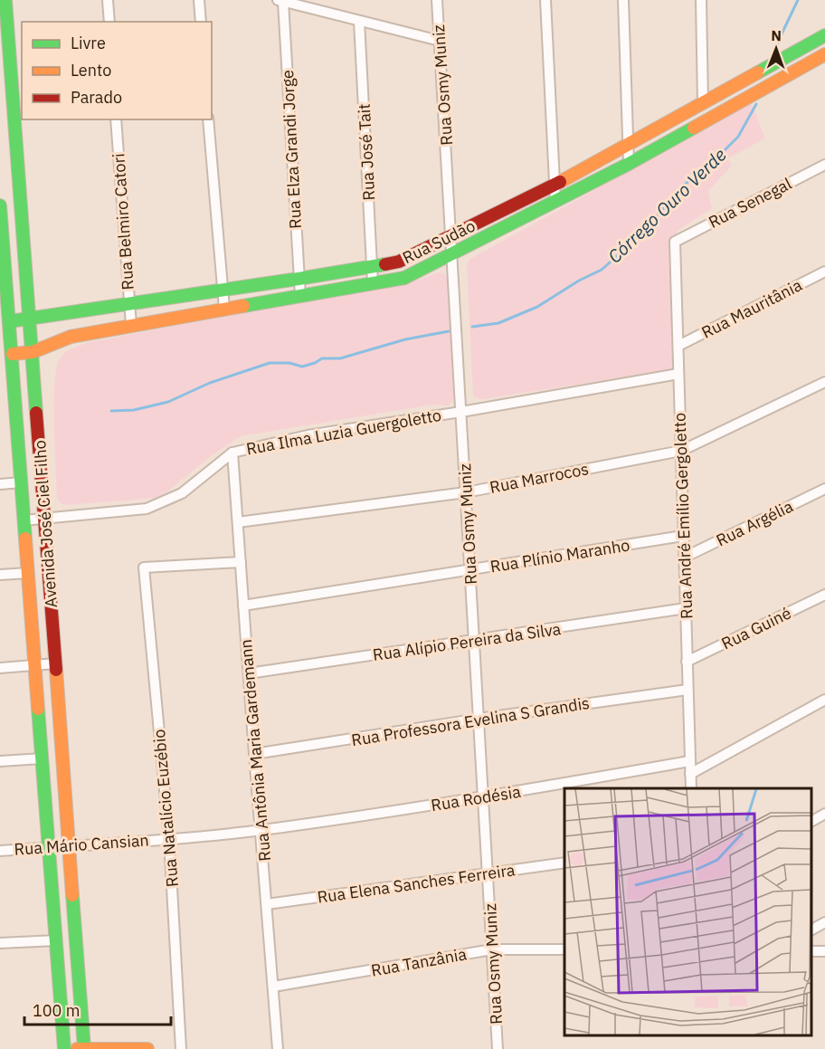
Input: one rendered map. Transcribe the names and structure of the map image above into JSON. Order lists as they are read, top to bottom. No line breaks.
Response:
{"streets":{"street":["Rua Osmy Muniz","Rua Elza Grandi Jorge","Rua José Tait","Rua Senegal","Rua Belmiro Catori","Rua Sudão","Rua Mauritânia","Rua Ilma Luzia Guergoletto","Rua Marrocos","Rua André Emílio Gergoletto","Rua Argélia","Avenida José Ciel Filho","Rua Plínio Maranho","Rua Guiné","Rua Alípio Pereira da Silva","Rua Professora Evelina S Grandis","Rua Antônia Maria Gardemann","Rua Rodésia","Rua Natalício Euzébio","Rua Mário Cansian","Rua Elena Sanches Ferreira","Rua Tanzânia"]},"crossings":[["Rua Osmy Muniz","Rua Sudão"],["Rua Osmy Muniz","Rua Ilma Luzia Guergoletto"],["Rua Osmy Muniz","Rua Marrocos"],["Rua Osmy Muniz","Rua Plínio Maranho"],["Rua Osmy Muniz","Rua Alípio Pereira da Silva"],["Rua Osmy Muniz","Rua Professora Evelina S Grandis"],["Rua Osmy Muniz","Rua Rodésia"],["Rua Osmy Muniz","Rua Elena Sanches Ferreira"],["Rua Osmy Muniz","Rua Tanzânia"],["Rua Elza Grandi Jorge","Rua Sudão"],["Rua José Tait","Rua Sudão"],["Rua Senegal","Rua André Emílio Gergoletto"],["Rua Belmiro Catori","Rua Sudão"],["Rua Sudão","Avenida José Ciel Filho"],["Rua Mauritânia","Rua André Emílio Gergoletto"],["Rua Ilma Luzia Guergoletto","Rua André Emílio Gergoletto"],["Rua Ilma Luzia Guergoletto","Avenida José Ciel Filho"],["Rua Ilma Luzia Guergoletto","Rua Antônia Maria Gardemann"],["Rua Marrocos","Rua André Emílio Gergoletto"],["Rua Marrocos","Rua Antônia Maria Gardemann"],["Rua André Emílio Gergoletto","Rua Argélia"],["Rua André Emílio Gergoletto","Rua Plínio Maranho"],["Rua André Emílio Gergoletto","Rua Guiné"],["Rua André Emílio Gergoletto","Rua Alípio Pereira da Silva"],["Rua André Emílio Gergoletto","Rua Professora Evelina S Grandis"],["Rua André Emílio Gergoletto","Rua Rodésia"],["Avenida José Ciel Filho","Rua Mário Cansian"],["Rua Plínio Maranho","Rua Antônia Maria Gardemann"],["Rua Alípio Pereira da Silva","Rua Antônia Maria Gardemann"],["Rua Professora Evelina S Grandis","Rua Antônia Maria Gardemann"],["Rua Antônia Maria Gardemann","Rua Rodésia"],["Rua Antônia Maria Gardemann","Rua Natalício Euzébio"],["Rua Antônia Maria Gardemann","Rua Mário Cansian"],["Rua Antônia Maria Gardemann","Rua Elena Sanches Ferreira"],["Rua Antônia Maria Gardemann","Rua Tanzânia"],["Rua Rodésia","Rua Mário Cansian"],["Rua Natalício Euzébio","Rua Mário Cansian"]],"water":["Córrego Ouro Verde"],"legend":["Livre","Lento","Parado"],"scale_bar":"100 m","north":"top"}
